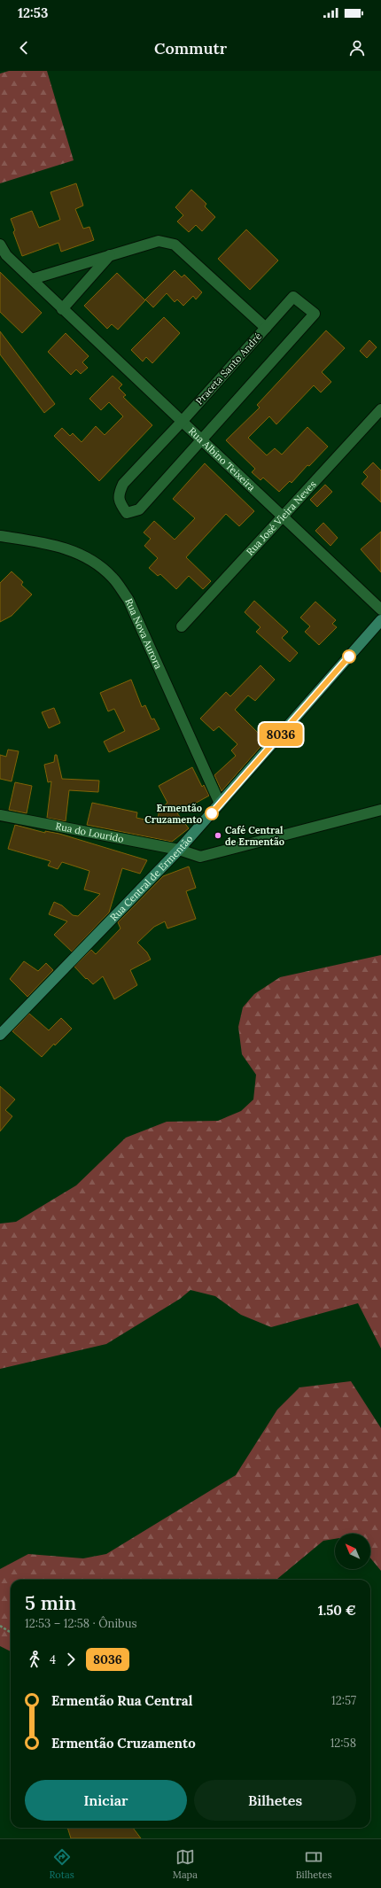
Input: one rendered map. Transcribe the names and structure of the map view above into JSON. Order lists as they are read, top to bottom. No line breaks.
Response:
{"streets":{"street":["Praceta Santo André","Rua Albino Teixeira","Rua José Vieira Neves","Rua Nova Aurora","Rua do Lourido","Rua Central de Ermentão"]},"crossings":[["Praceta Santo André","Rua Albino Teixeira"],["Rua Albino Teixeira","Rua José Vieira Neves"],["Rua Nova Aurora","Rua Central de Ermentão"],["Rua do Lourido","Rua Central de Ermentão"]],"places":["Ermentão Cruzamento","Café Central de Ermentão"],"lines":["bus line 8036"],"north":"top left","page":{"status":"12:53","header":"Commutr","on_map":"8036","heading":["5 min","12:53 – 12:58 · Ônibus","1.50 €"],"legs":["4","8036"],"list":[{"name":"Ermentão Rua Central","value":"12:57"},{"name":"Ermentão Cruzamento","value":"12:58"}],"buttons":["Iniciar","Bilhetes"],"tabs":["Rotas","Mapa","Bilhetes"]}}
